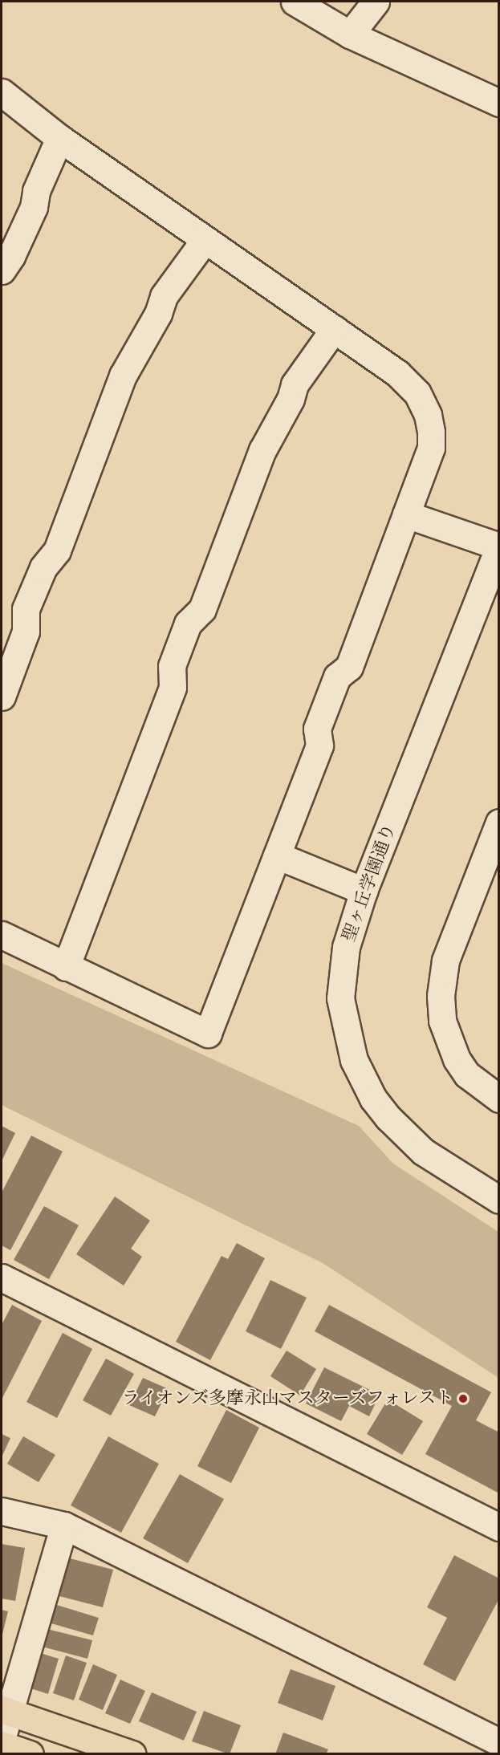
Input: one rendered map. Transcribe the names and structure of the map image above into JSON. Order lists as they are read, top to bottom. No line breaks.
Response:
{"streets":{"street":["聖ヶ丘学園通り"]},"places":["ライオンズ多摩永山マスターズフォレスト"]}
